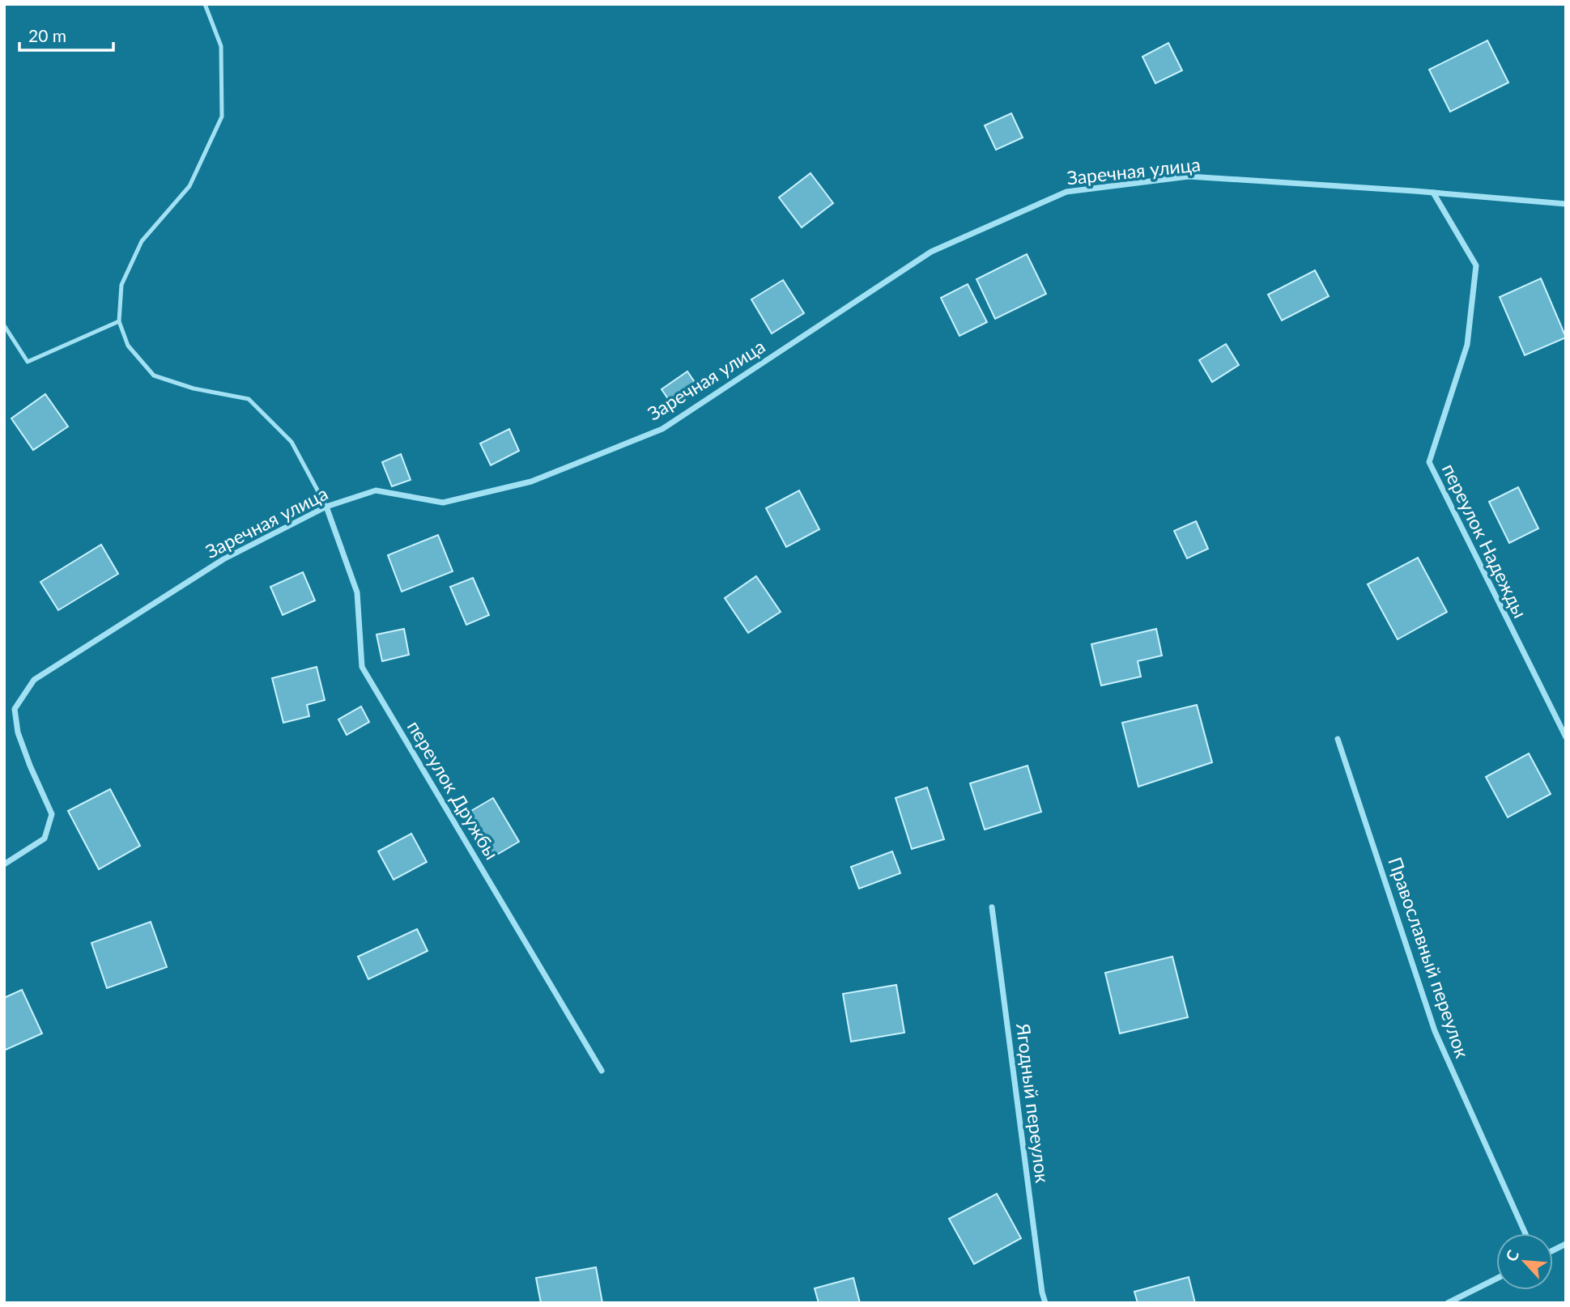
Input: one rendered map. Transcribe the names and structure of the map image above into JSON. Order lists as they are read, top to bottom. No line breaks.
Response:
{"streets":{"street":["Заречная улица","переулок Надежды","переулок Дружбы","Православный переулок","Ягодный переулок"]},"crossings":[["Заречная улица","переулок Надежды"],["Заречная улица","переулок Дружбы"]],"scale_bar":"20 m","north":"top left"}
